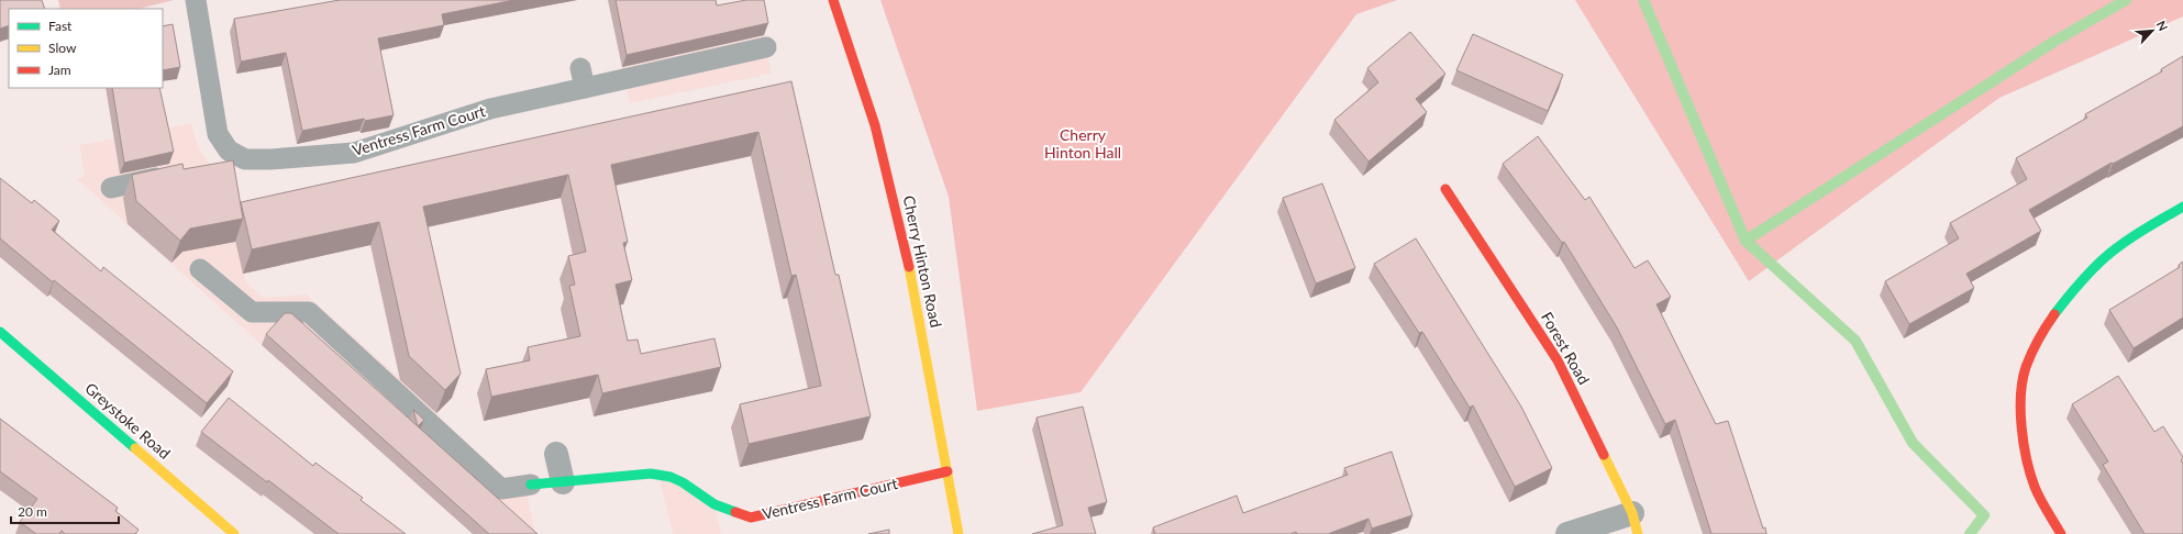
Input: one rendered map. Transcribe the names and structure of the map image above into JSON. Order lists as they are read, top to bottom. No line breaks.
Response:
{"streets":{"street":["Ventress Farm Court","Cherry Hinton Road","Forest Road","Greystoke Road"]},"crossings":[["Ventress Farm Court","Cherry Hinton Road"]],"parks":["Cherry Hinton Hall"],"legend":["Fast","Slow","Jam"],"scale_bar":"20 m","north":"top right"}
